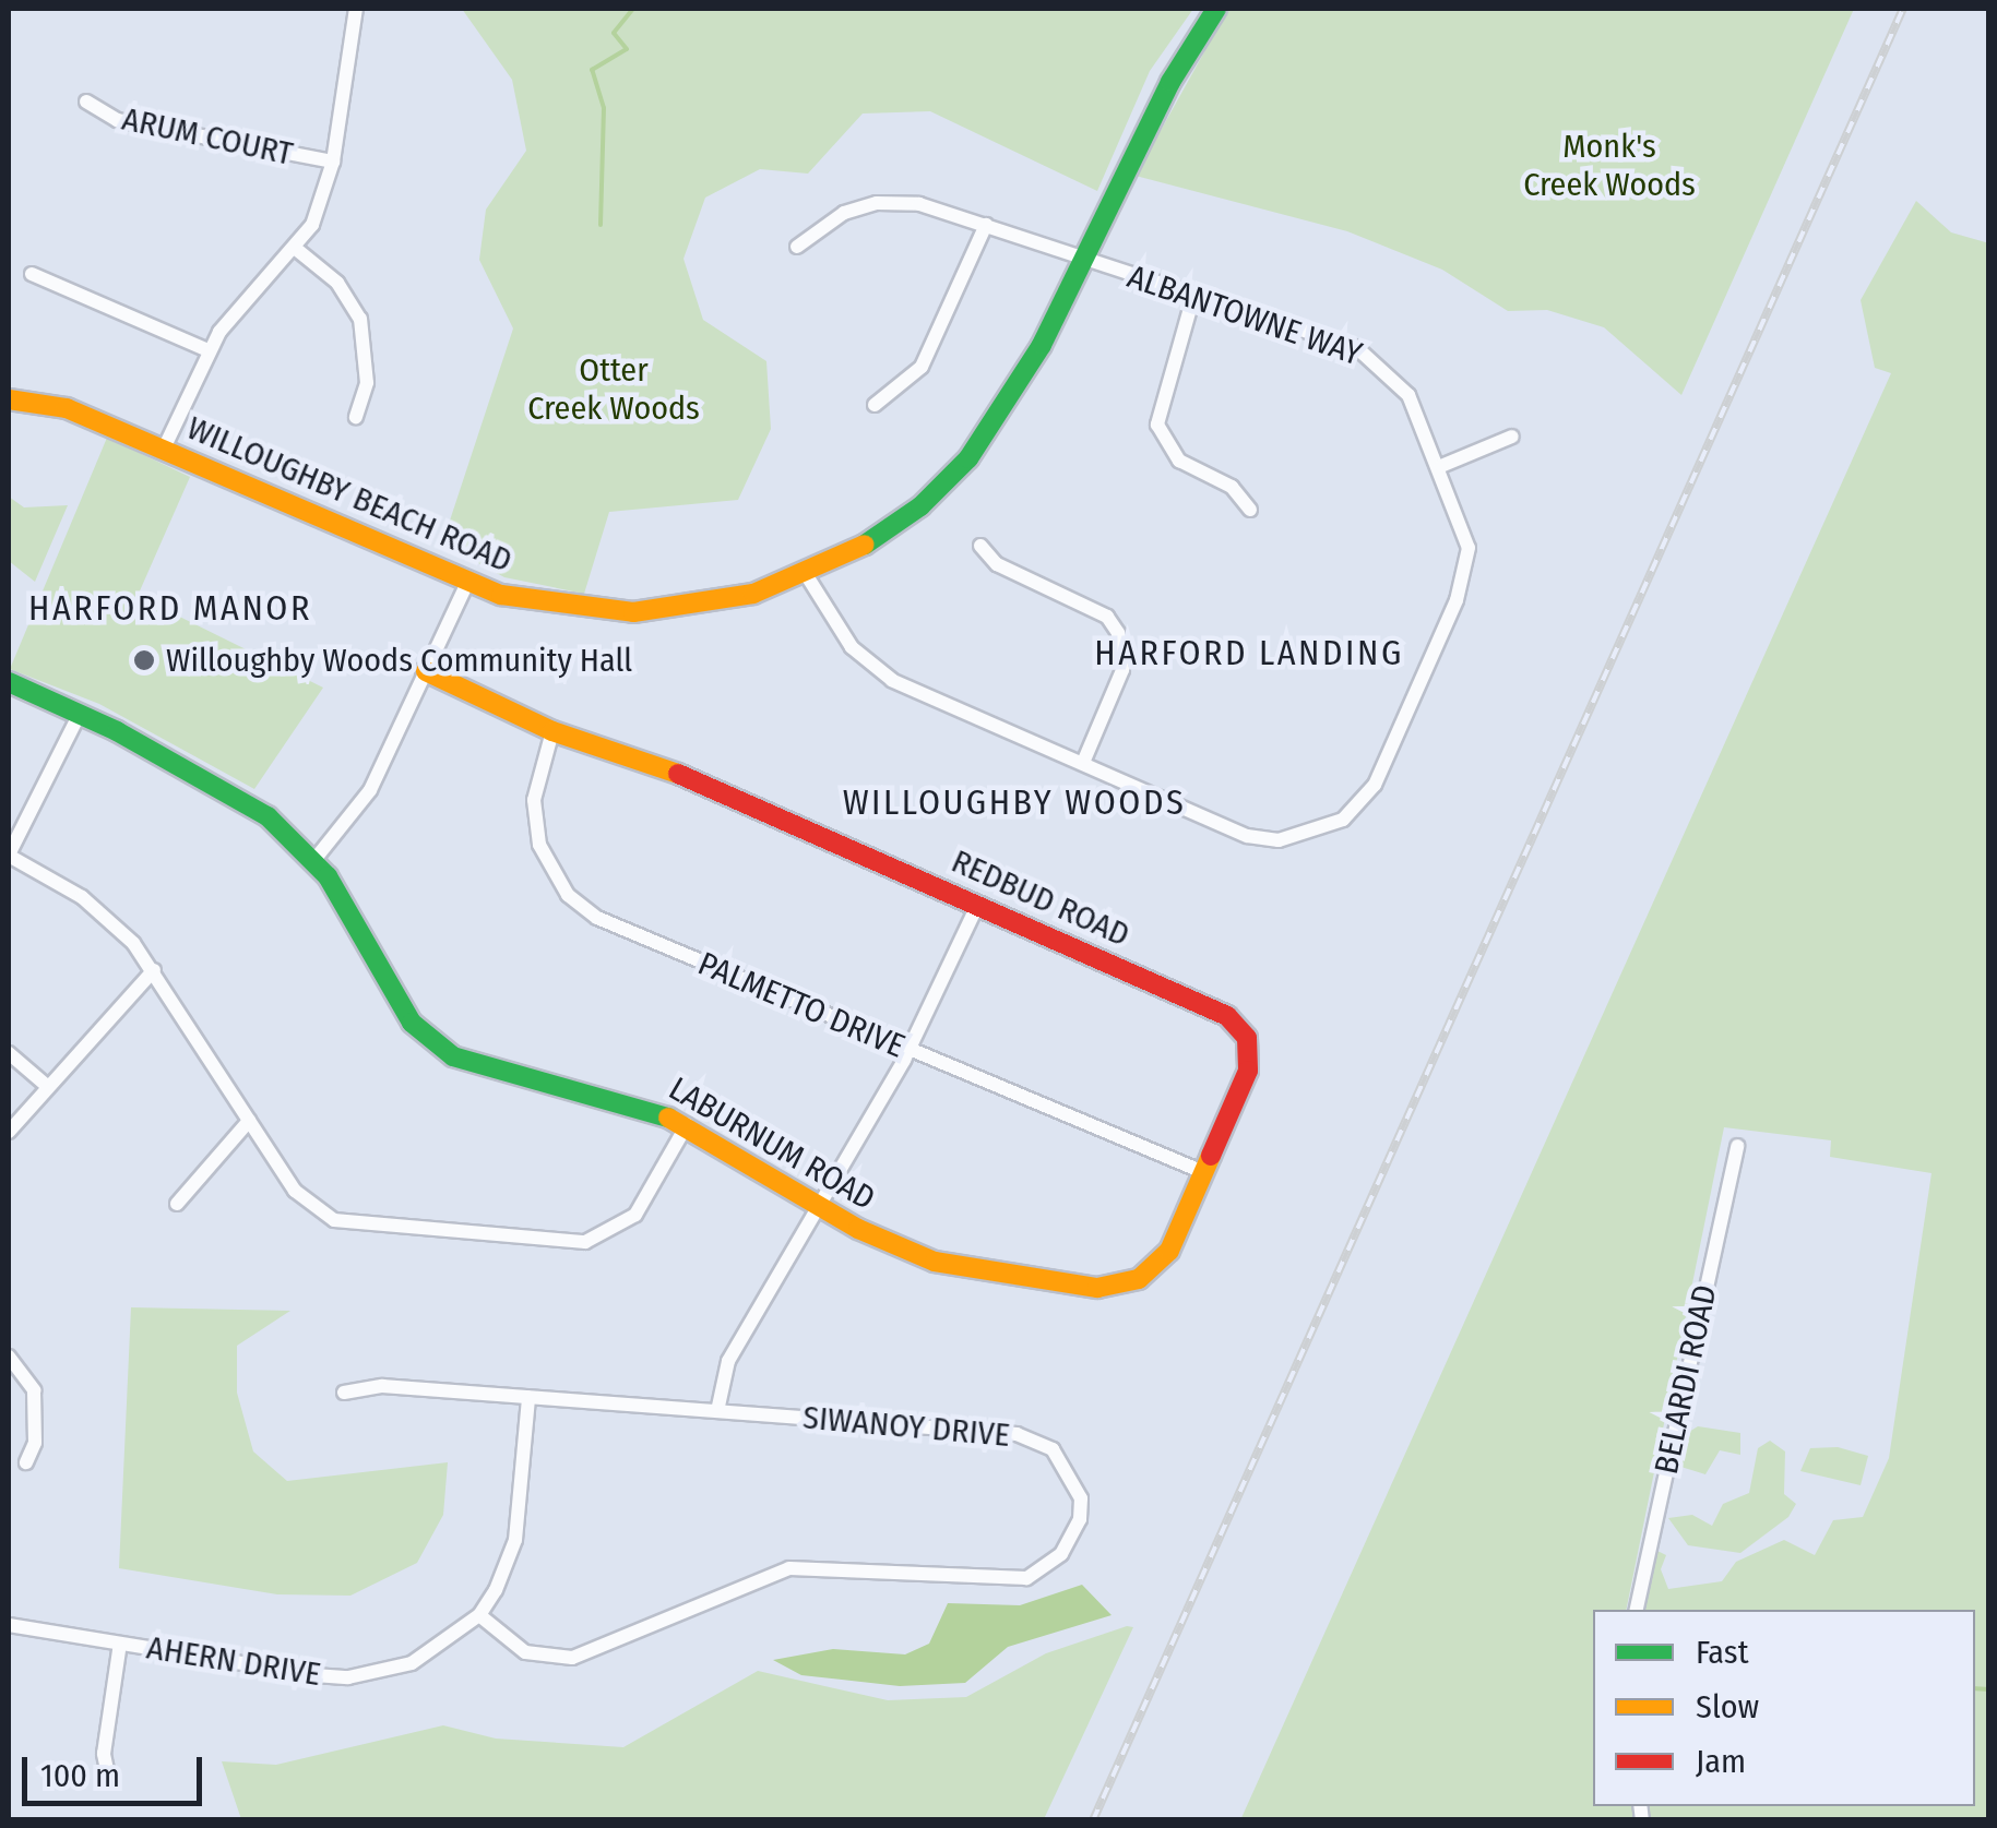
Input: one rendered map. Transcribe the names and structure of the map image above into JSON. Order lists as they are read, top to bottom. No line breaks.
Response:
{"streets":{"street":["ARUM COURT","ALBANTOWNE WAY","WILLOUGHBY BEACH ROAD","REDBUD ROAD","PALMETTO DRIVE","LABURNUM ROAD","BELARDI ROAD","SIWANOY DRIVE","AHERN DRIVE"]},"crossings":[["ALBANTOWNE WAY","WILLOUGHBY BEACH ROAD"],["REDBUD ROAD","PALMETTO DRIVE"],["REDBUD ROAD","LABURNUM ROAD"],["PALMETTO DRIVE","LABURNUM ROAD"],["SIWANOY DRIVE","AHERN DRIVE"]],"districts":["HARFORD MANOR","HARFORD LANDING","WILLOUGHBY WOODS"],"parks":["Monk's Creek Woods","Otter Creek Woods"],"places":["Willoughby Woods Community Hall"],"legend":["Fast","Slow","Jam"],"scale_bar":"100 m"}
